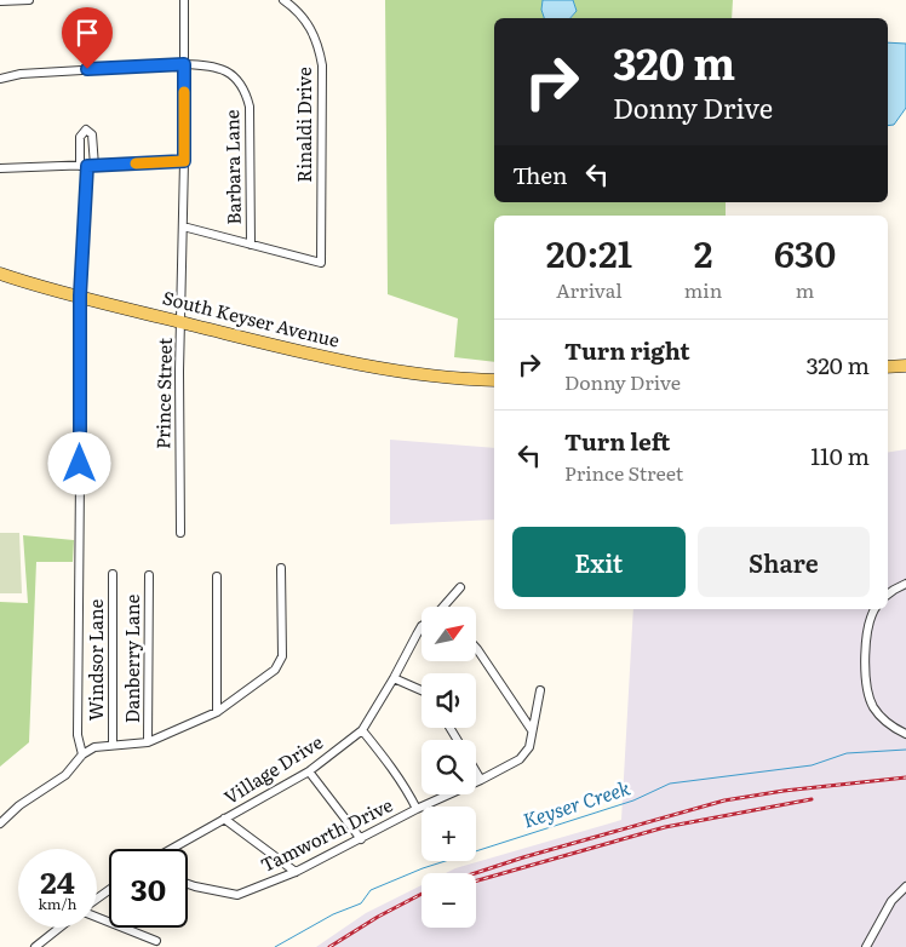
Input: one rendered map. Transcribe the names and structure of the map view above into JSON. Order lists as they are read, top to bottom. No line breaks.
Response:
{"streets":{"main road":["South Keyser Avenue"],"street":["Rinaldi Drive","Barbara Lane","Prince Street","Danberry Lane","Windsor Lane","Village Drive","Tamworth Drive"]},"crossings":[["Rinaldi Drive","Barbara Lane"],["Barbara Lane","Prince Street"],["South Keyser Avenue","Prince Street"]],"water":["Keyser Creek"],"north":"top right","page":{"turn":["320 m","Donny Drive"],"then":"Then","eta":["20:21","Arrival","2","min","630","m"],"list":[{"name":"Turn right","note":"Donny Drive","value":"320 m"},{"name":"Turn left","note":"Prince Street","value":"110 m"}],"buttons":["Exit","Share"],"map_buttons":["+","−"],"speed":"24 km/h","limit":"30"}}
